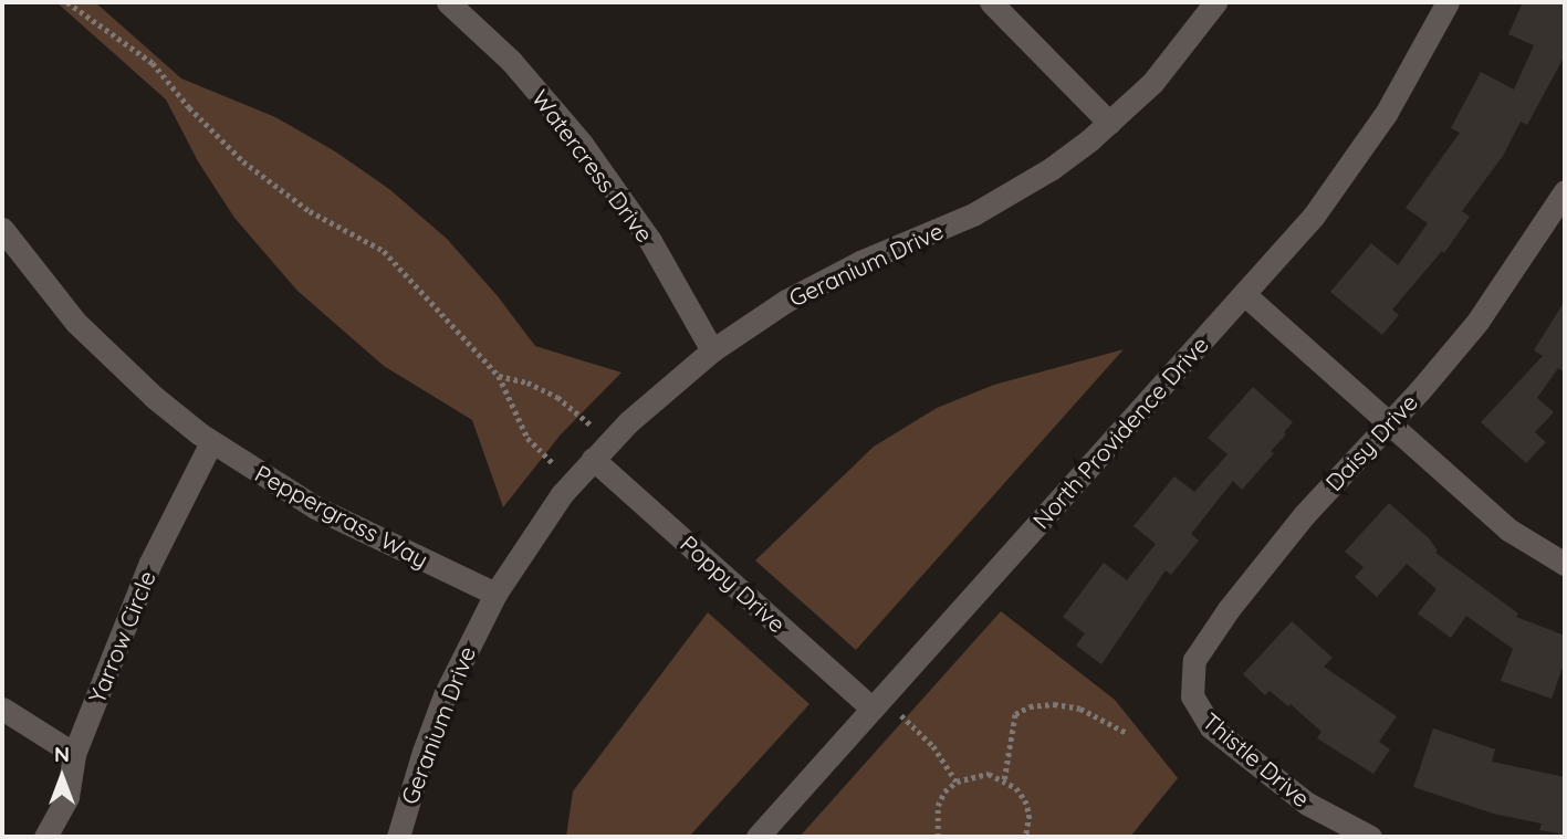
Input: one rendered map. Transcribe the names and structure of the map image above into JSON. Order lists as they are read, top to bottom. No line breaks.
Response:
{"streets":{"street":["Watercress Drive","Geranium Drive","North Providence Drive","Daisy Drive","Peppergrass Way","Poppy Drive","Yarrow Circle","Thistle Drive"]},"crossings":[["Watercress Drive","Geranium Drive"],["Geranium Drive","Peppergrass Way"],["Geranium Drive","Poppy Drive"],["North Providence Drive","Poppy Drive"],["Daisy Drive","Thistle Drive"],["Peppergrass Way","Yarrow Circle"]],"north":"top"}
